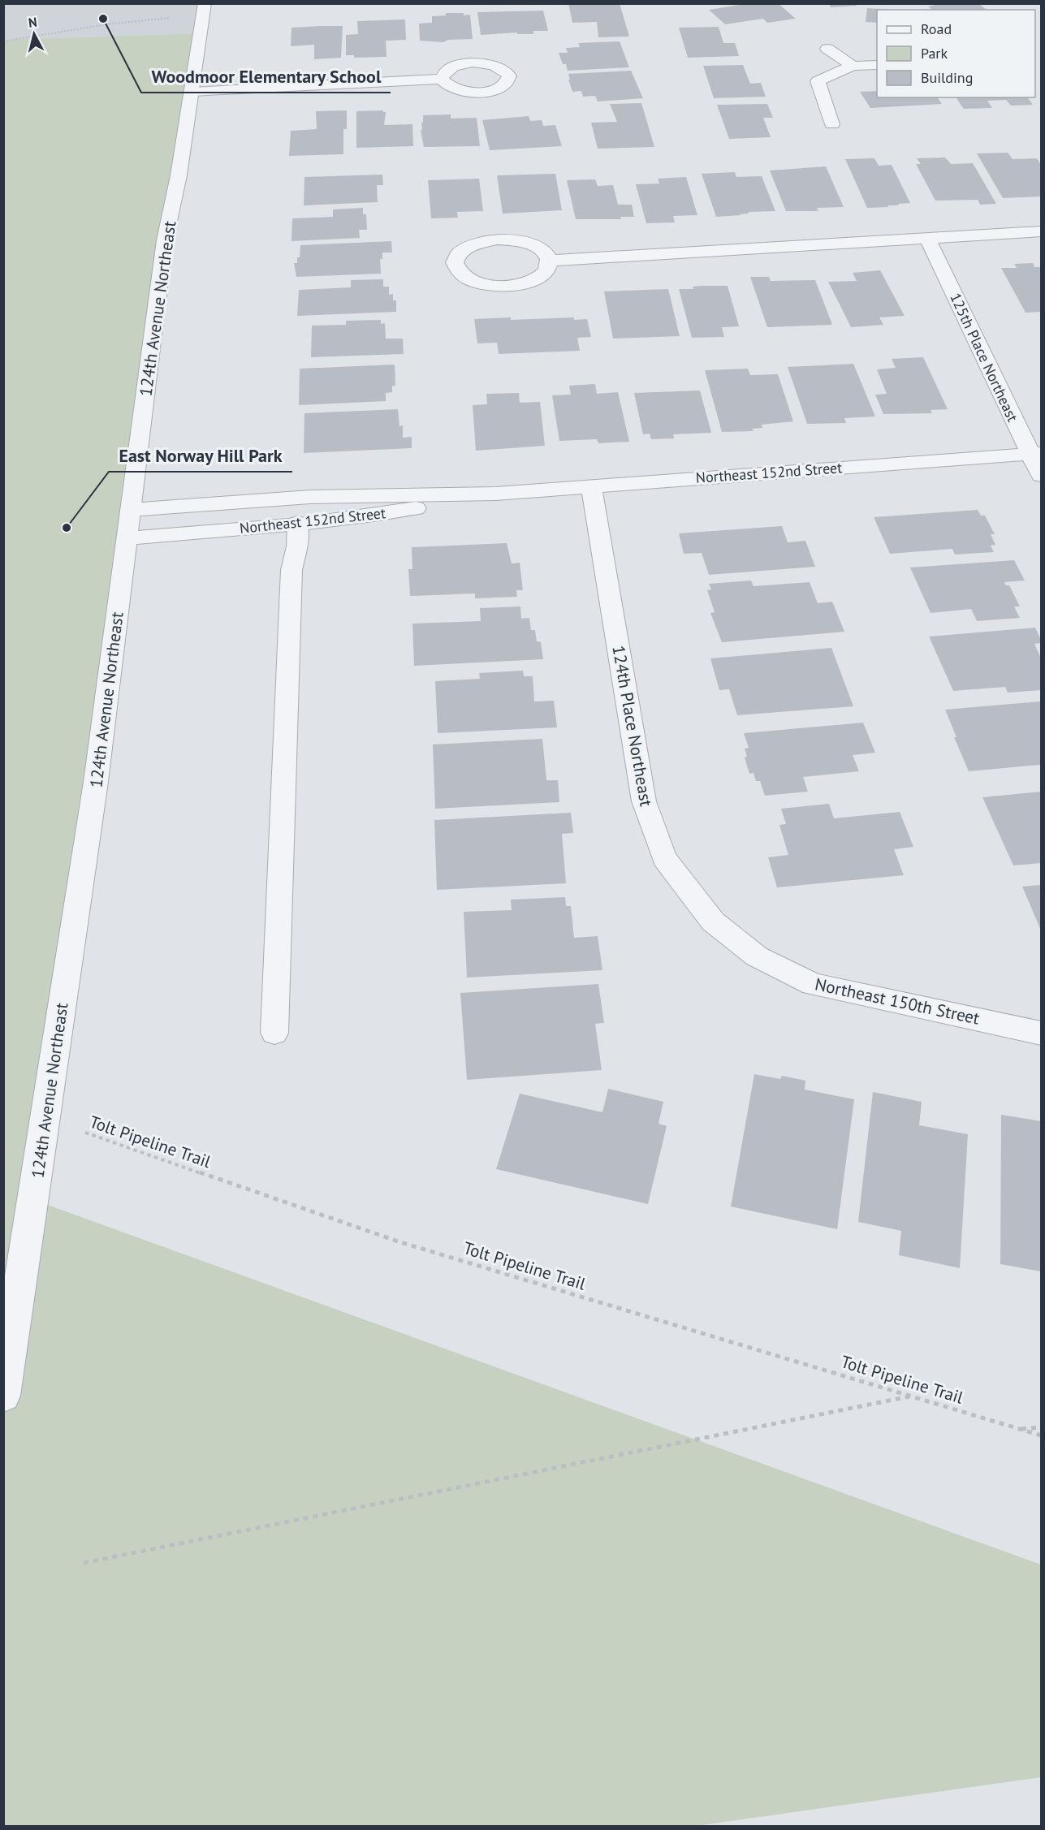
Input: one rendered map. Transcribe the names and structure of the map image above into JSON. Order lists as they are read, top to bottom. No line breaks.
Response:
{"streets":{"street":["124th Avenue Northeast","125th Place Northeast","Northeast 152nd Street","124th Place Northeast","Northeast 150th Street"],"path":["Tolt Pipeline Trail"]},"crossings":[["124th Avenue Northeast","Northeast 152nd Street"],["124th Avenue Northeast","Tolt Pipeline Trail"],["125th Place Northeast","Northeast 152nd Street"],["Northeast 152nd Street","124th Place Northeast"],["124th Place Northeast","Northeast 150th Street"]],"places":["Woodmoor Elementary School","East Norway Hill Park"],"legend":["Road","Park","Building"],"north":"top"}
